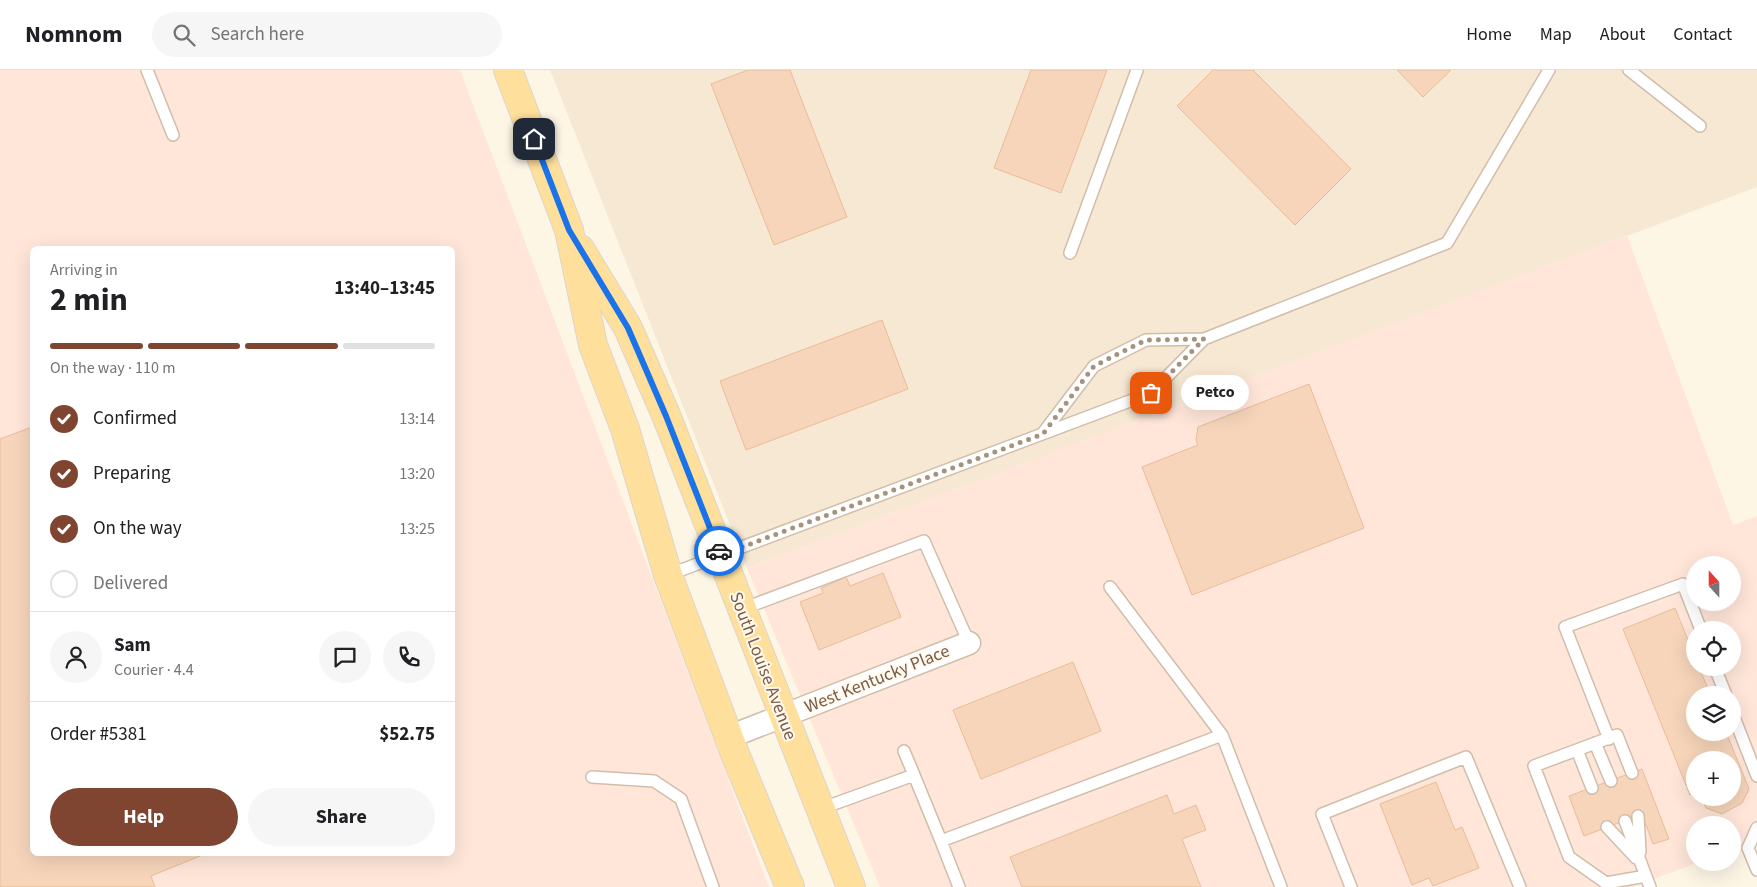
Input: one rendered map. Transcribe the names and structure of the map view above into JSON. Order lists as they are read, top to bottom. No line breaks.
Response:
{"streets":{"main road":["South Louise Avenue"],"street":["West Kentucky Place"]},"crossings":[["South Louise Avenue","West Kentucky Place"]],"places":["Petco"],"north":"top","page":{"header":"Nomnom","search":"Search here","nav":["Home","Map","About","Contact"],"heading":["2 min","Arriving in","13:40–13:45"],"panel":["Sam","Courier · 4.4","Order #5381","$52.75"],"bar":"On the way · 110 m","bubble":"Petco","list":[["Confirmed","13:14"],["Preparing","13:20"],["On the way","13:25"],"Delivered"],"map_buttons":["+","−"],"buttons":["Help","Share"]}}
